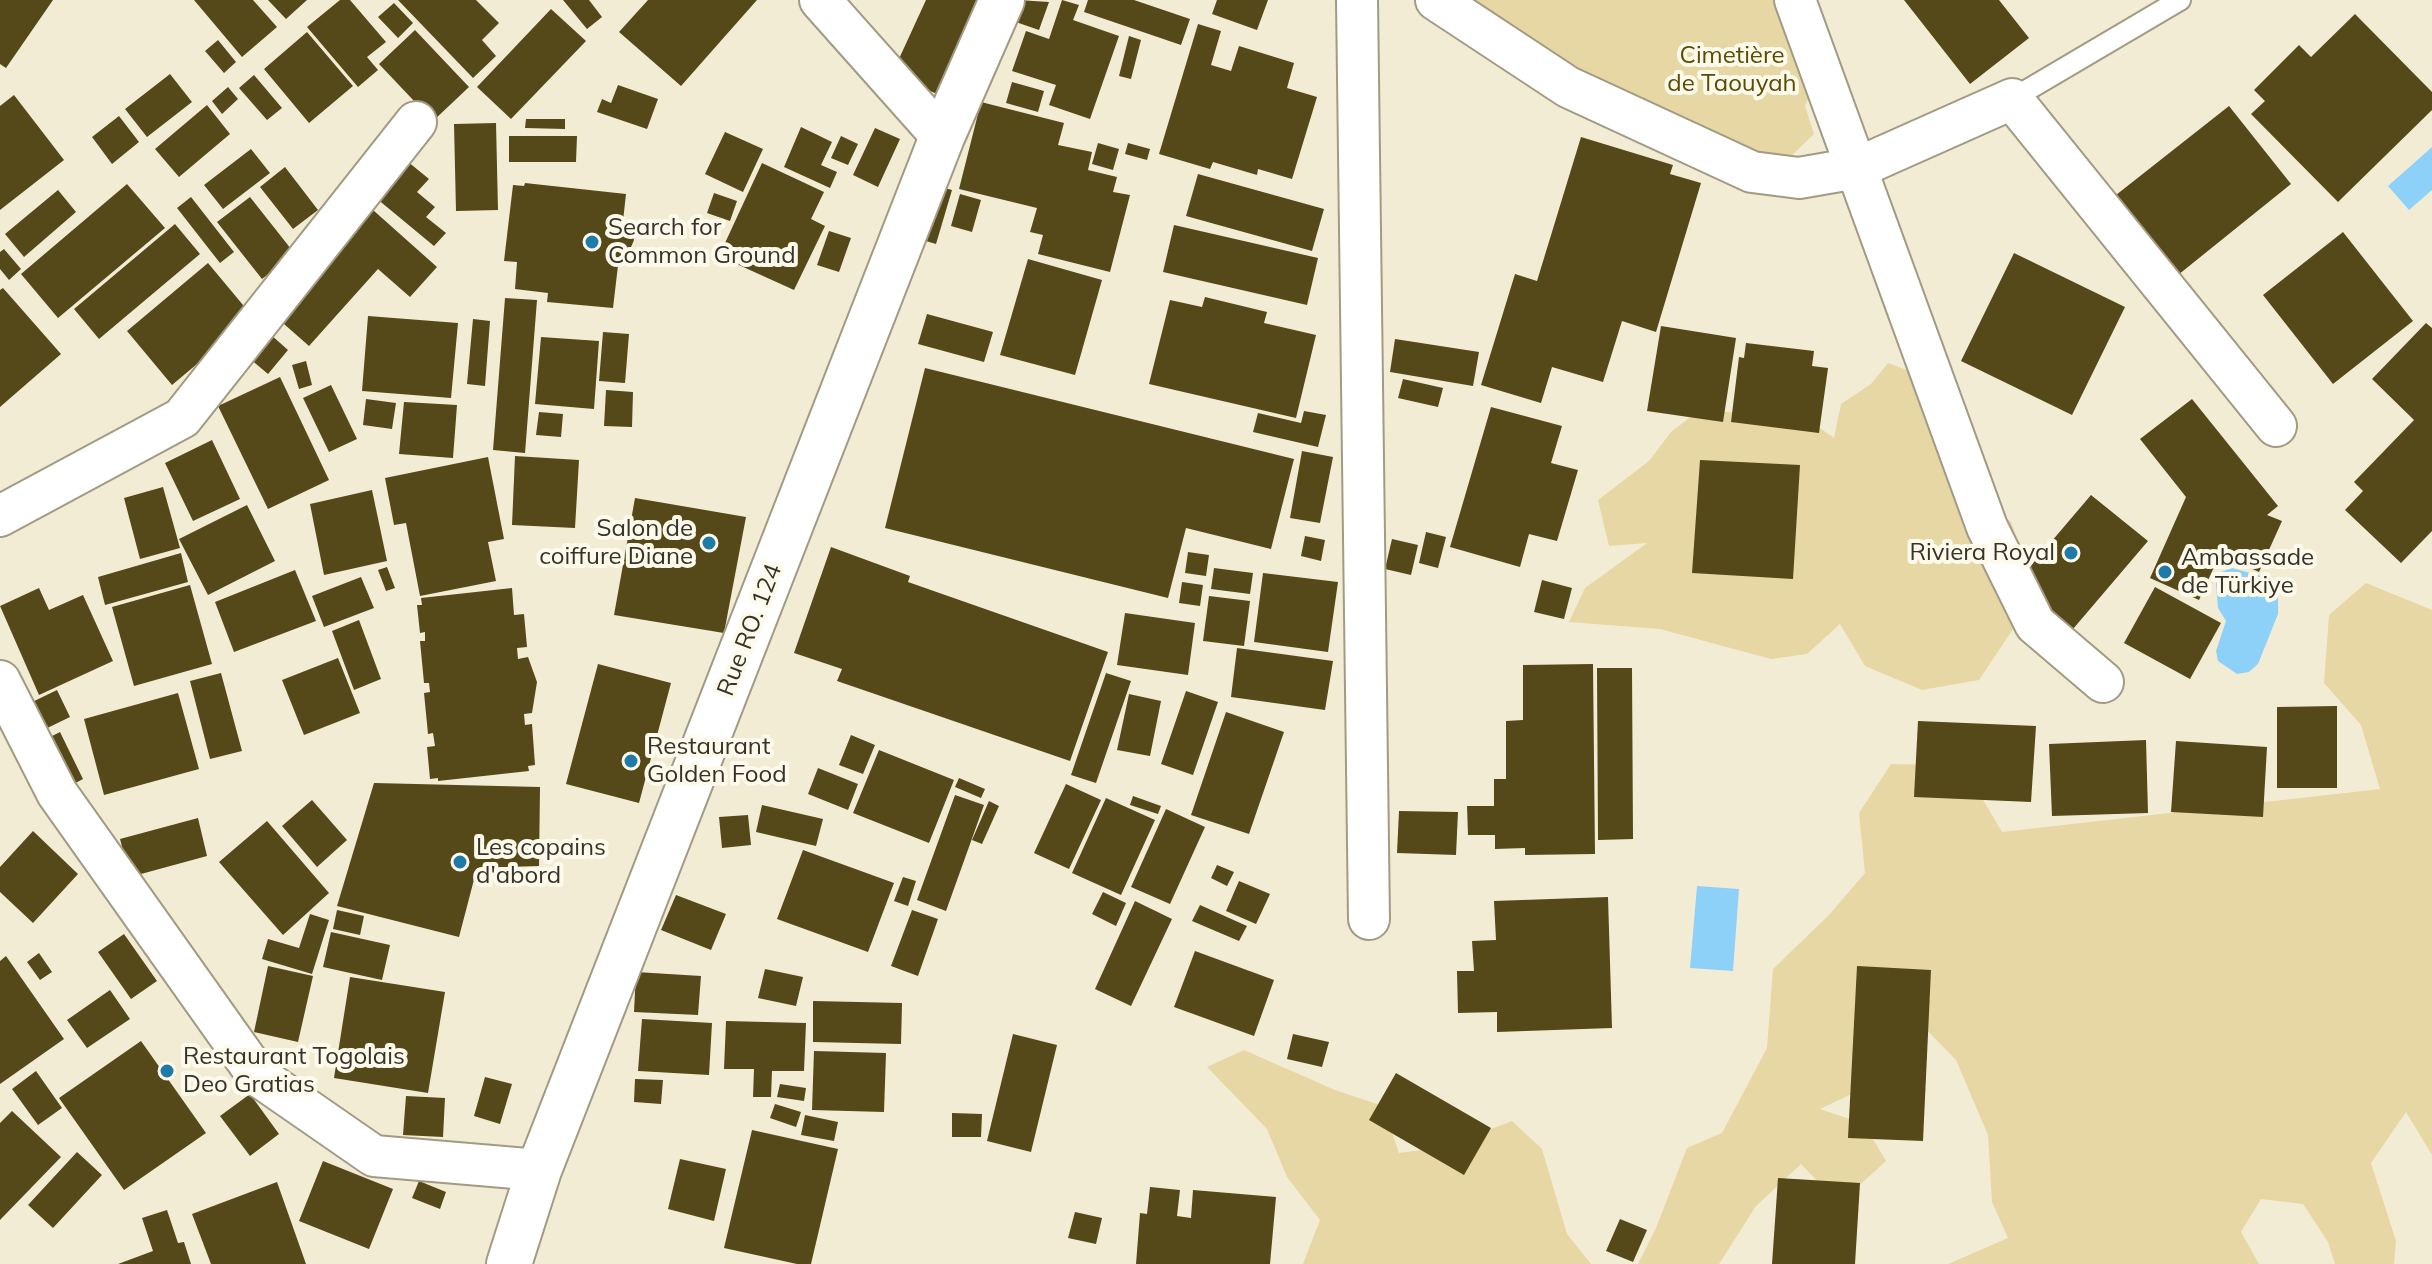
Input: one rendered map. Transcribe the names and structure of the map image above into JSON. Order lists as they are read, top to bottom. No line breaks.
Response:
{"streets":{"street":["Rue RO. 124"]},"parks":["Cimetière de Taouyah"],"places":["Search for Common Ground","Salon de coiffure Diane","Riviera Royal","Ambassade de Türkiye","Restaurant Golden Food","Les copains d'abord","Restaurant Togolais Deo Gratias"]}
